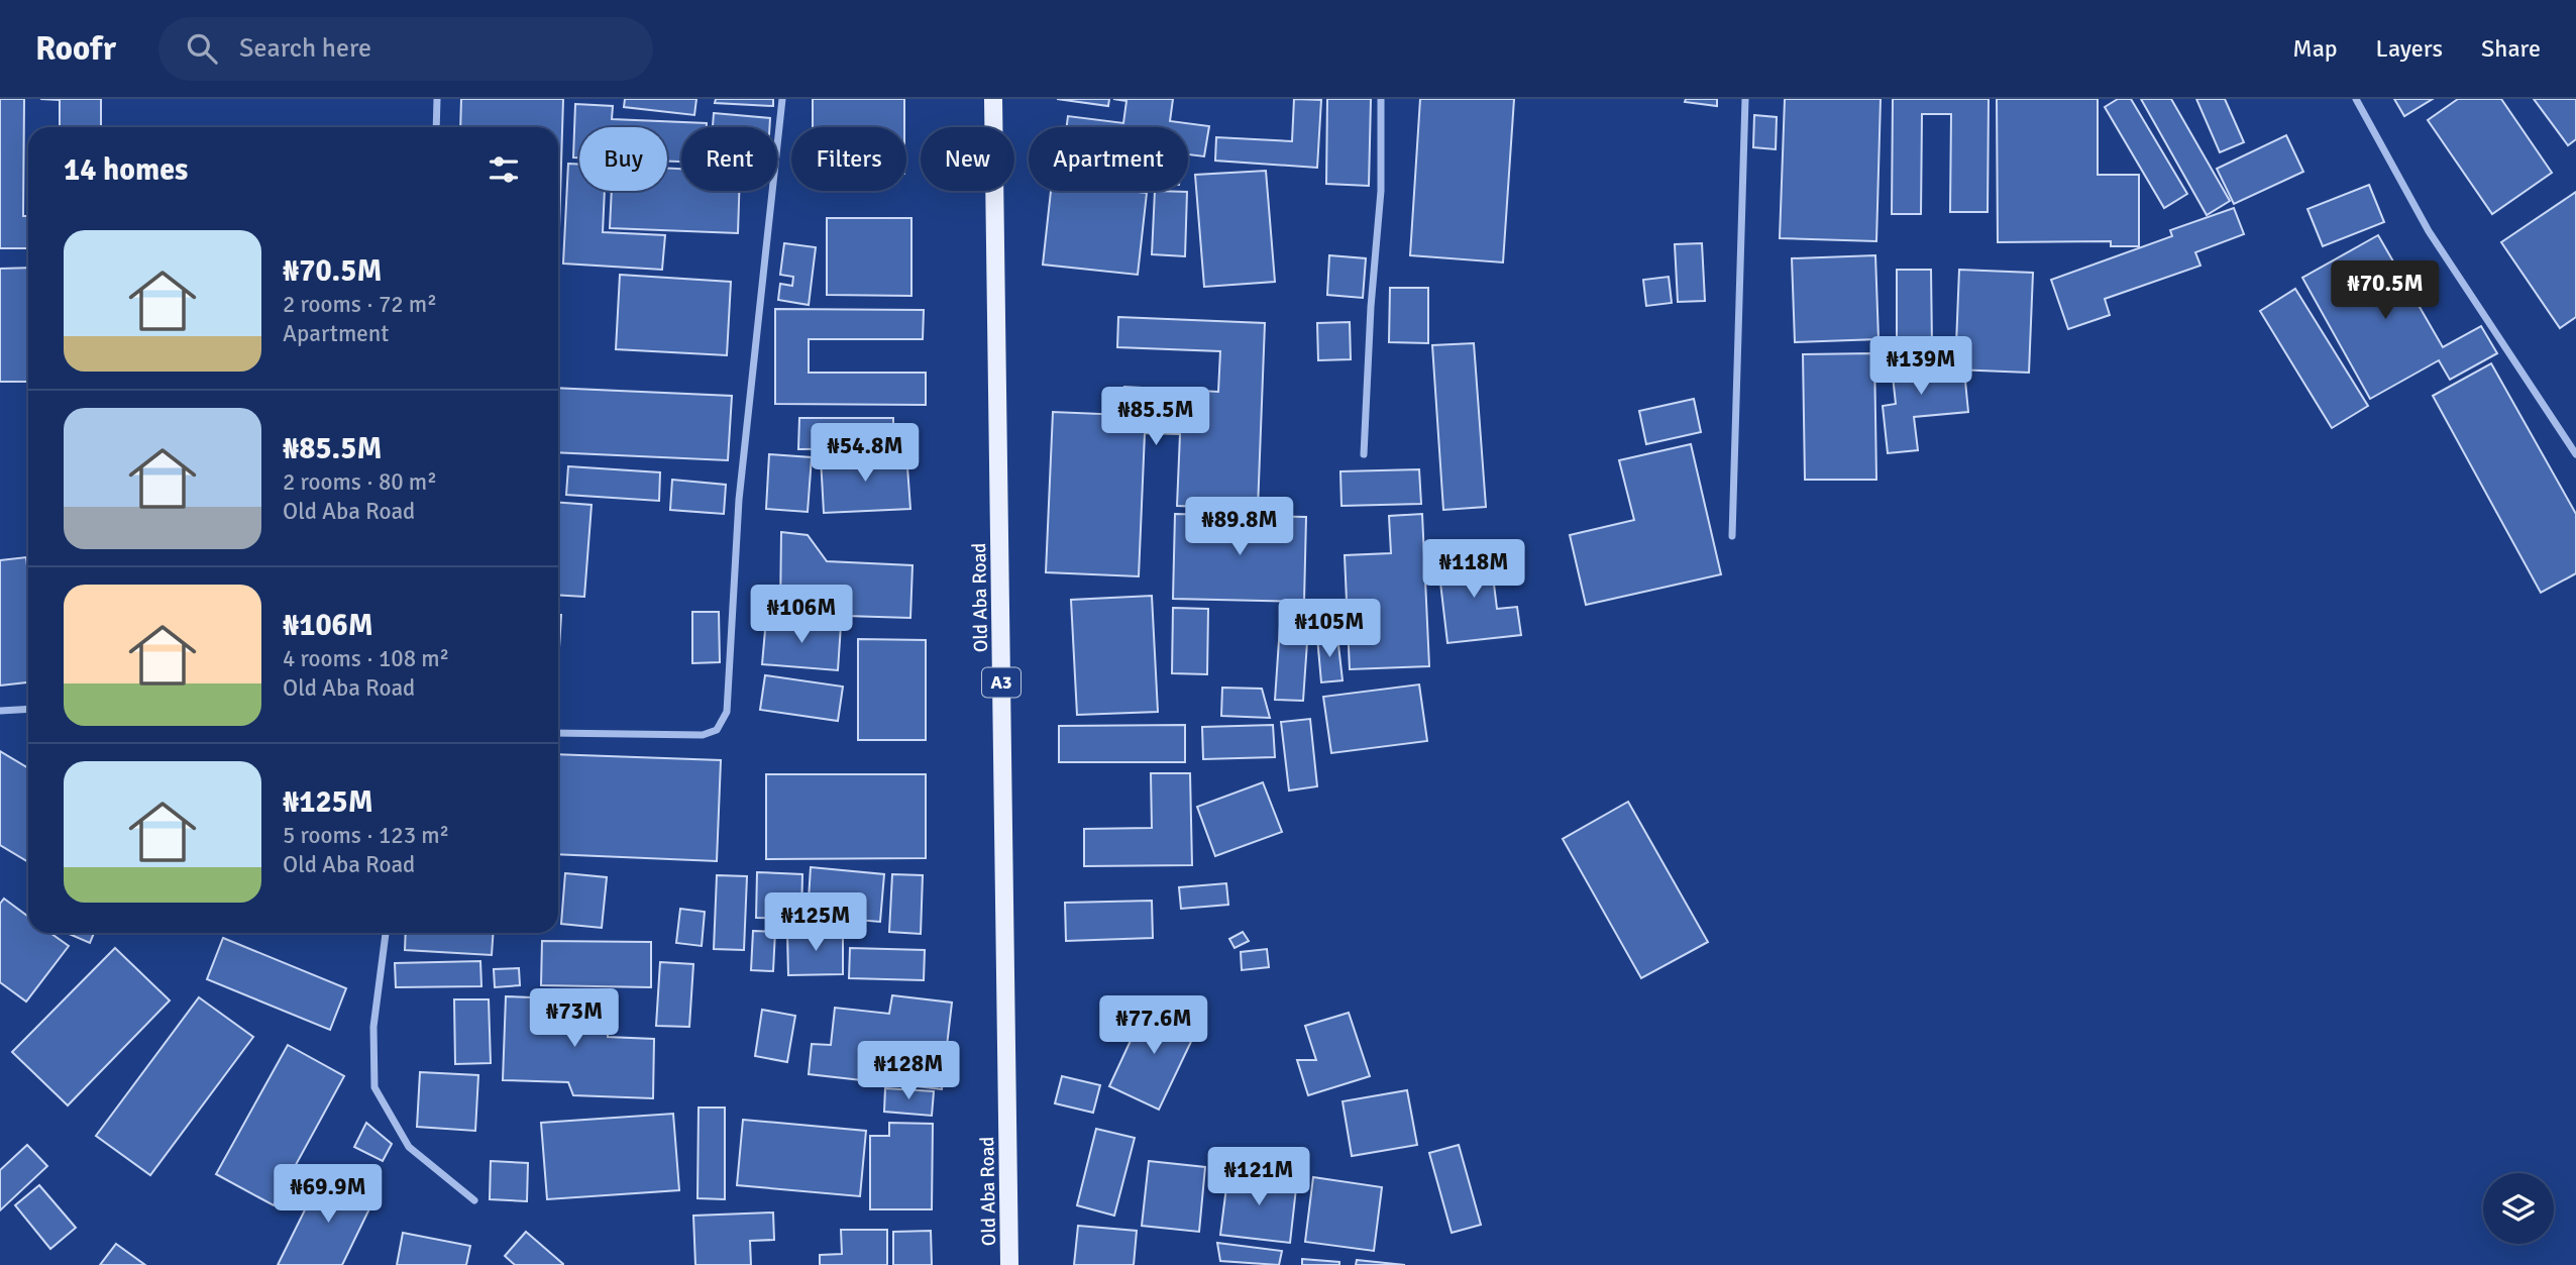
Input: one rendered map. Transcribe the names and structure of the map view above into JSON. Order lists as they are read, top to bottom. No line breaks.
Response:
{"streets":{"main road":["Old Aba Road","A3"]},"page":{"header":"Roofr","search":"Search here","nav":["Map","Layers","Share"],"chip":["Buy","Rent","Filters","New","Apartment"],"heading":"14 homes","list":[{"name":"₦70.5M","note":"2 rooms · 72 m² · Apartment"},{"name":"₦85.5M","note":"2 rooms · 80 m² · Old Aba Road"},{"name":"₦106M","note":"4 rooms · 108 m² · Old Aba Road"},{"name":"₦125M","note":"5 rooms · 123 m² · Old Aba Road"}],"price":["₦70.5M","₦139M","₦85.5M","₦54.8M","₦89.8M","₦118M","₦106M","₦105M","₦125M","₦73M","₦77.6M","₦128M","₦121M","₦69.9M"]}}
